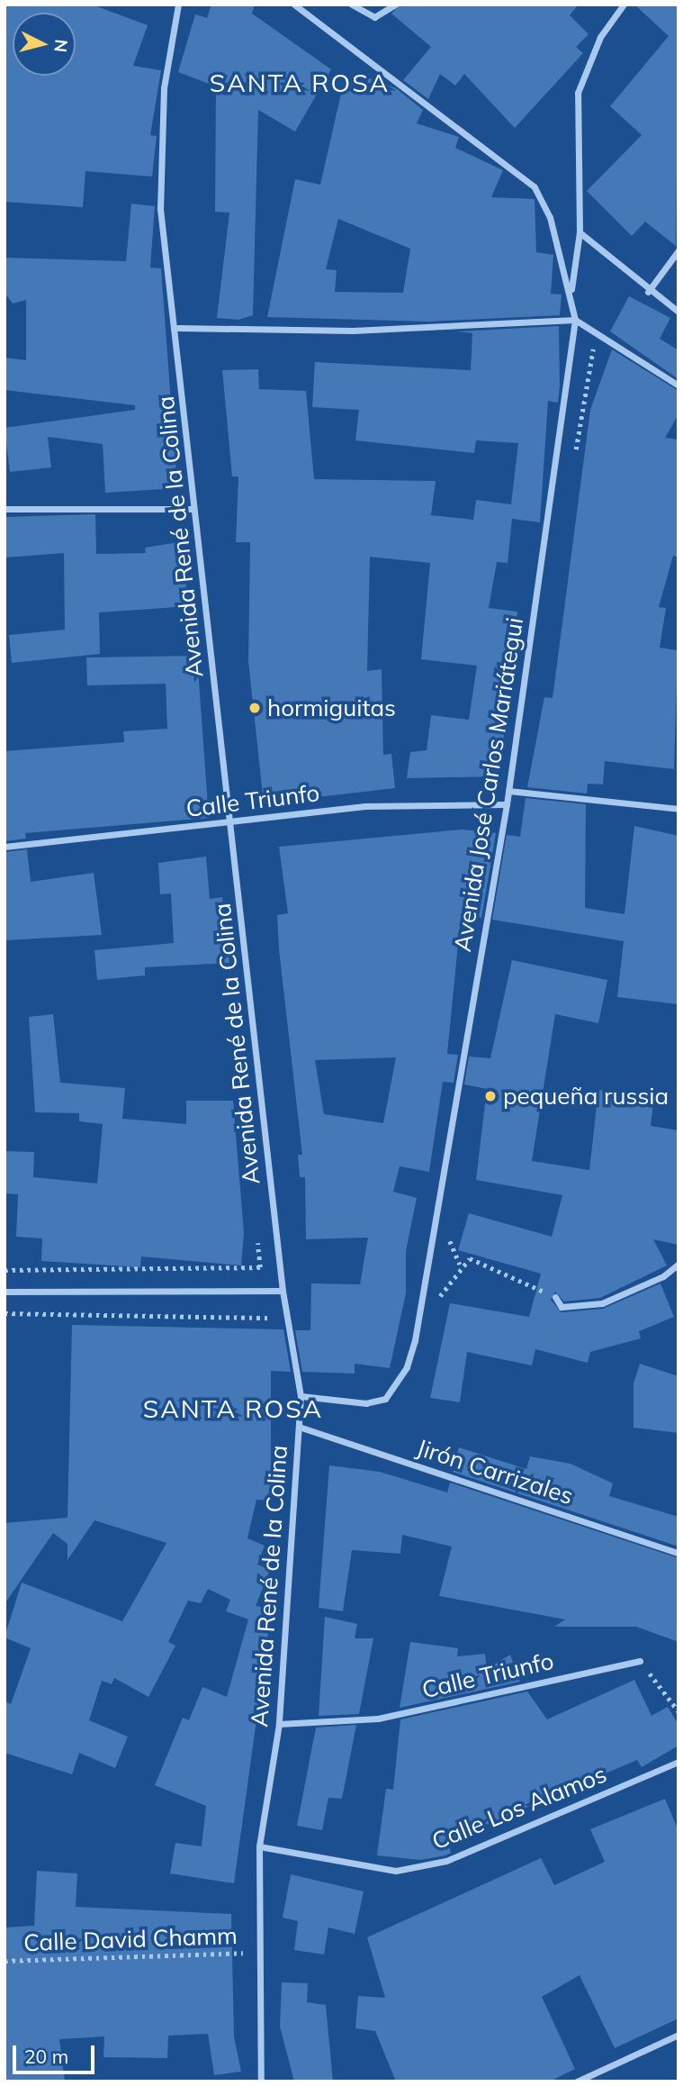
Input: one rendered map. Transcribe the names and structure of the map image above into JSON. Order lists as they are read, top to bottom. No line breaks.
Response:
{"streets":{"street":["Avenida René de la Colina","Avenida José Carlos Mariátegui","Calle Triunfo","Jirón Carrizales","Calle Los Alamos"],"path":["Calle David Chamm"]},"crossings":[["Avenida René de la Colina","Avenida José Carlos Mariátegui"],["Avenida René de la Colina","Calle Triunfo"],["Avenida René de la Colina","Jirón Carrizales"],["Avenida René de la Colina","Calle Los Alamos"],["Avenida René de la Colina","Calle David Chamm"],["Avenida José Carlos Mariátegui","Calle Triunfo"]],"districts":["SANTA ROSA","SANTA ROSA"],"places":["hormiguitas","pequeña russia"],"scale_bar":"20 m","north":"right"}
